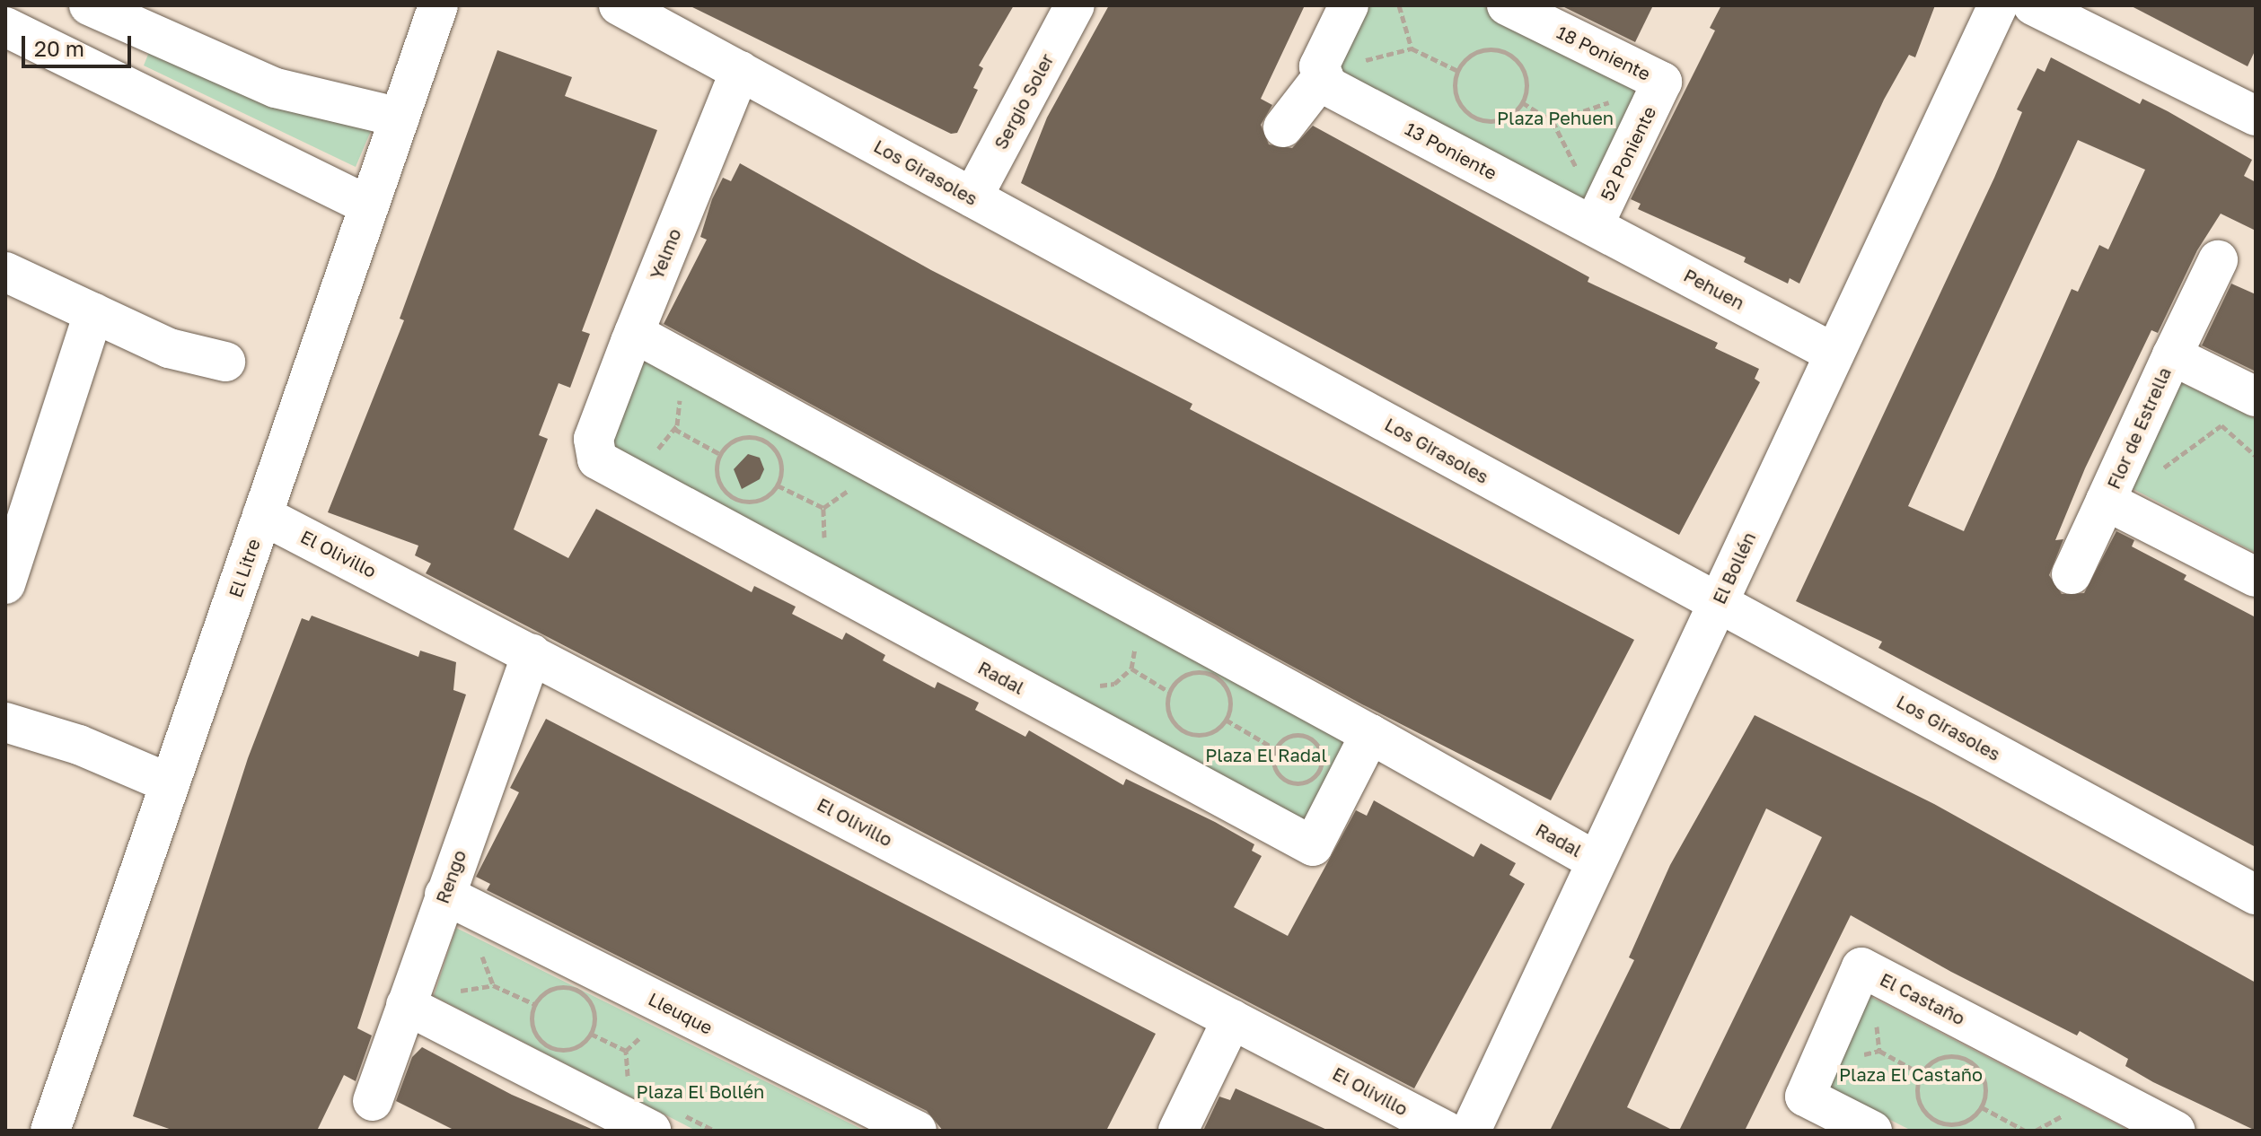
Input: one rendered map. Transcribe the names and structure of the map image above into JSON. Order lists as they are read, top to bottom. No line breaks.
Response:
{"streets":{"street":["18 Poniente","Sergio Soler","13 Poniente","52 Poniente","Los Girasoles","Yelmo","Pehuen","Flor de Estrella","El Olivillo","El Litre","El Bollén","Radal","Rengo","El Castaño","Lleuque"]},"crossings":[["18 Poniente","52 Poniente"],["Sergio Soler","Los Girasoles"],["13 Poniente","52 Poniente"],["13 Poniente","Pehuen"],["52 Poniente","Pehuen"],["Los Girasoles","Yelmo"],["Los Girasoles","El Bollén"],["Yelmo","Radal"],["Pehuen","El Bollén"],["El Olivillo","El Litre"],["El Olivillo","Rengo"],["El Bollén","Radal"],["Rengo","Lleuque"]],"parks":["Plaza Pehuen","Plaza El Radal","Plaza El Castaño","Plaza El Bollén"],"scale_bar":"20 m"}
